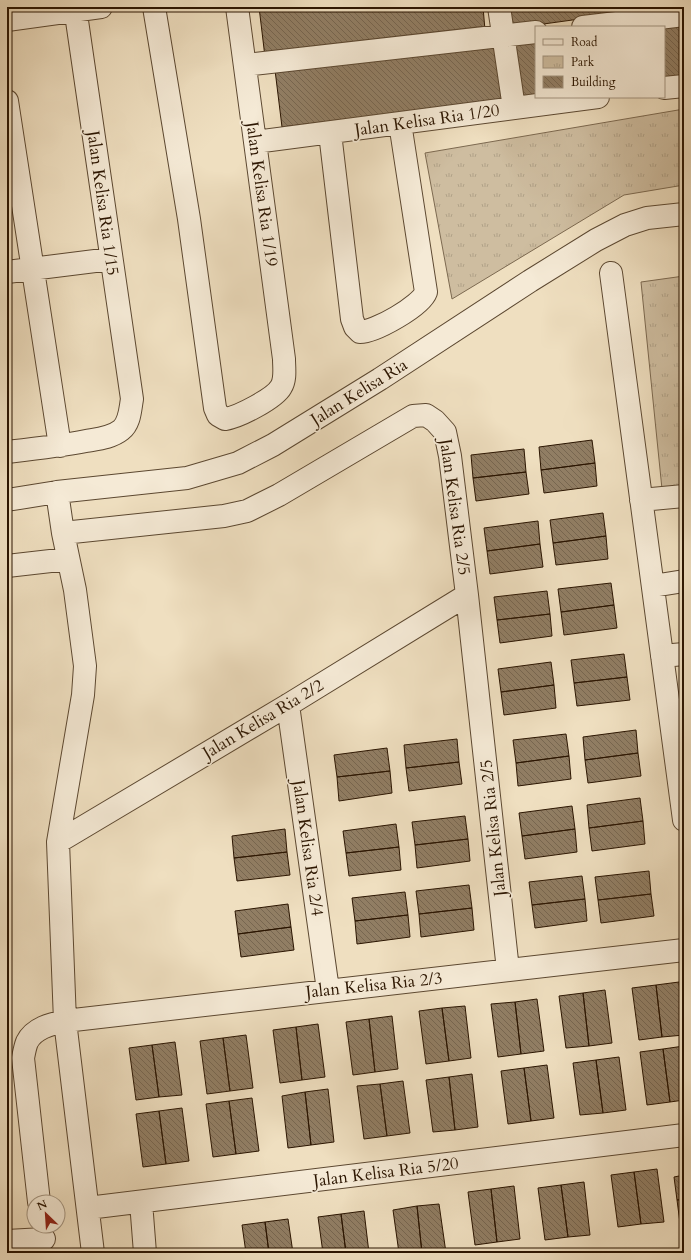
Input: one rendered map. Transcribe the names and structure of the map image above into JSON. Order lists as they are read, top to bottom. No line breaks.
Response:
{"streets":{"street":["Jalan Kelisa Ria 1/20","Jalan Kelisa Ria 1/19","Jalan Kelisa Ria 1/15","Jalan Kelisa Ria","Jalan Kelisa Ria 2/5","Jalan Kelisa Ria 2/2","Jalan Kelisa Ria 2/4","Jalan Kelisa Ria 2/3","Jalan Kelisa Ria 5/20"]},"crossings":[["Jalan Kelisa Ria 1/20","Jalan Kelisa Ria 1/19"],["Jalan Kelisa Ria 2/5","Jalan Kelisa Ria 2/2"],["Jalan Kelisa Ria 2/5","Jalan Kelisa Ria 2/3"],["Jalan Kelisa Ria 2/2","Jalan Kelisa Ria 2/4"],["Jalan Kelisa Ria 2/4","Jalan Kelisa Ria 2/3"]],"legend":["Road","Park","Building"],"north":"top left"}
